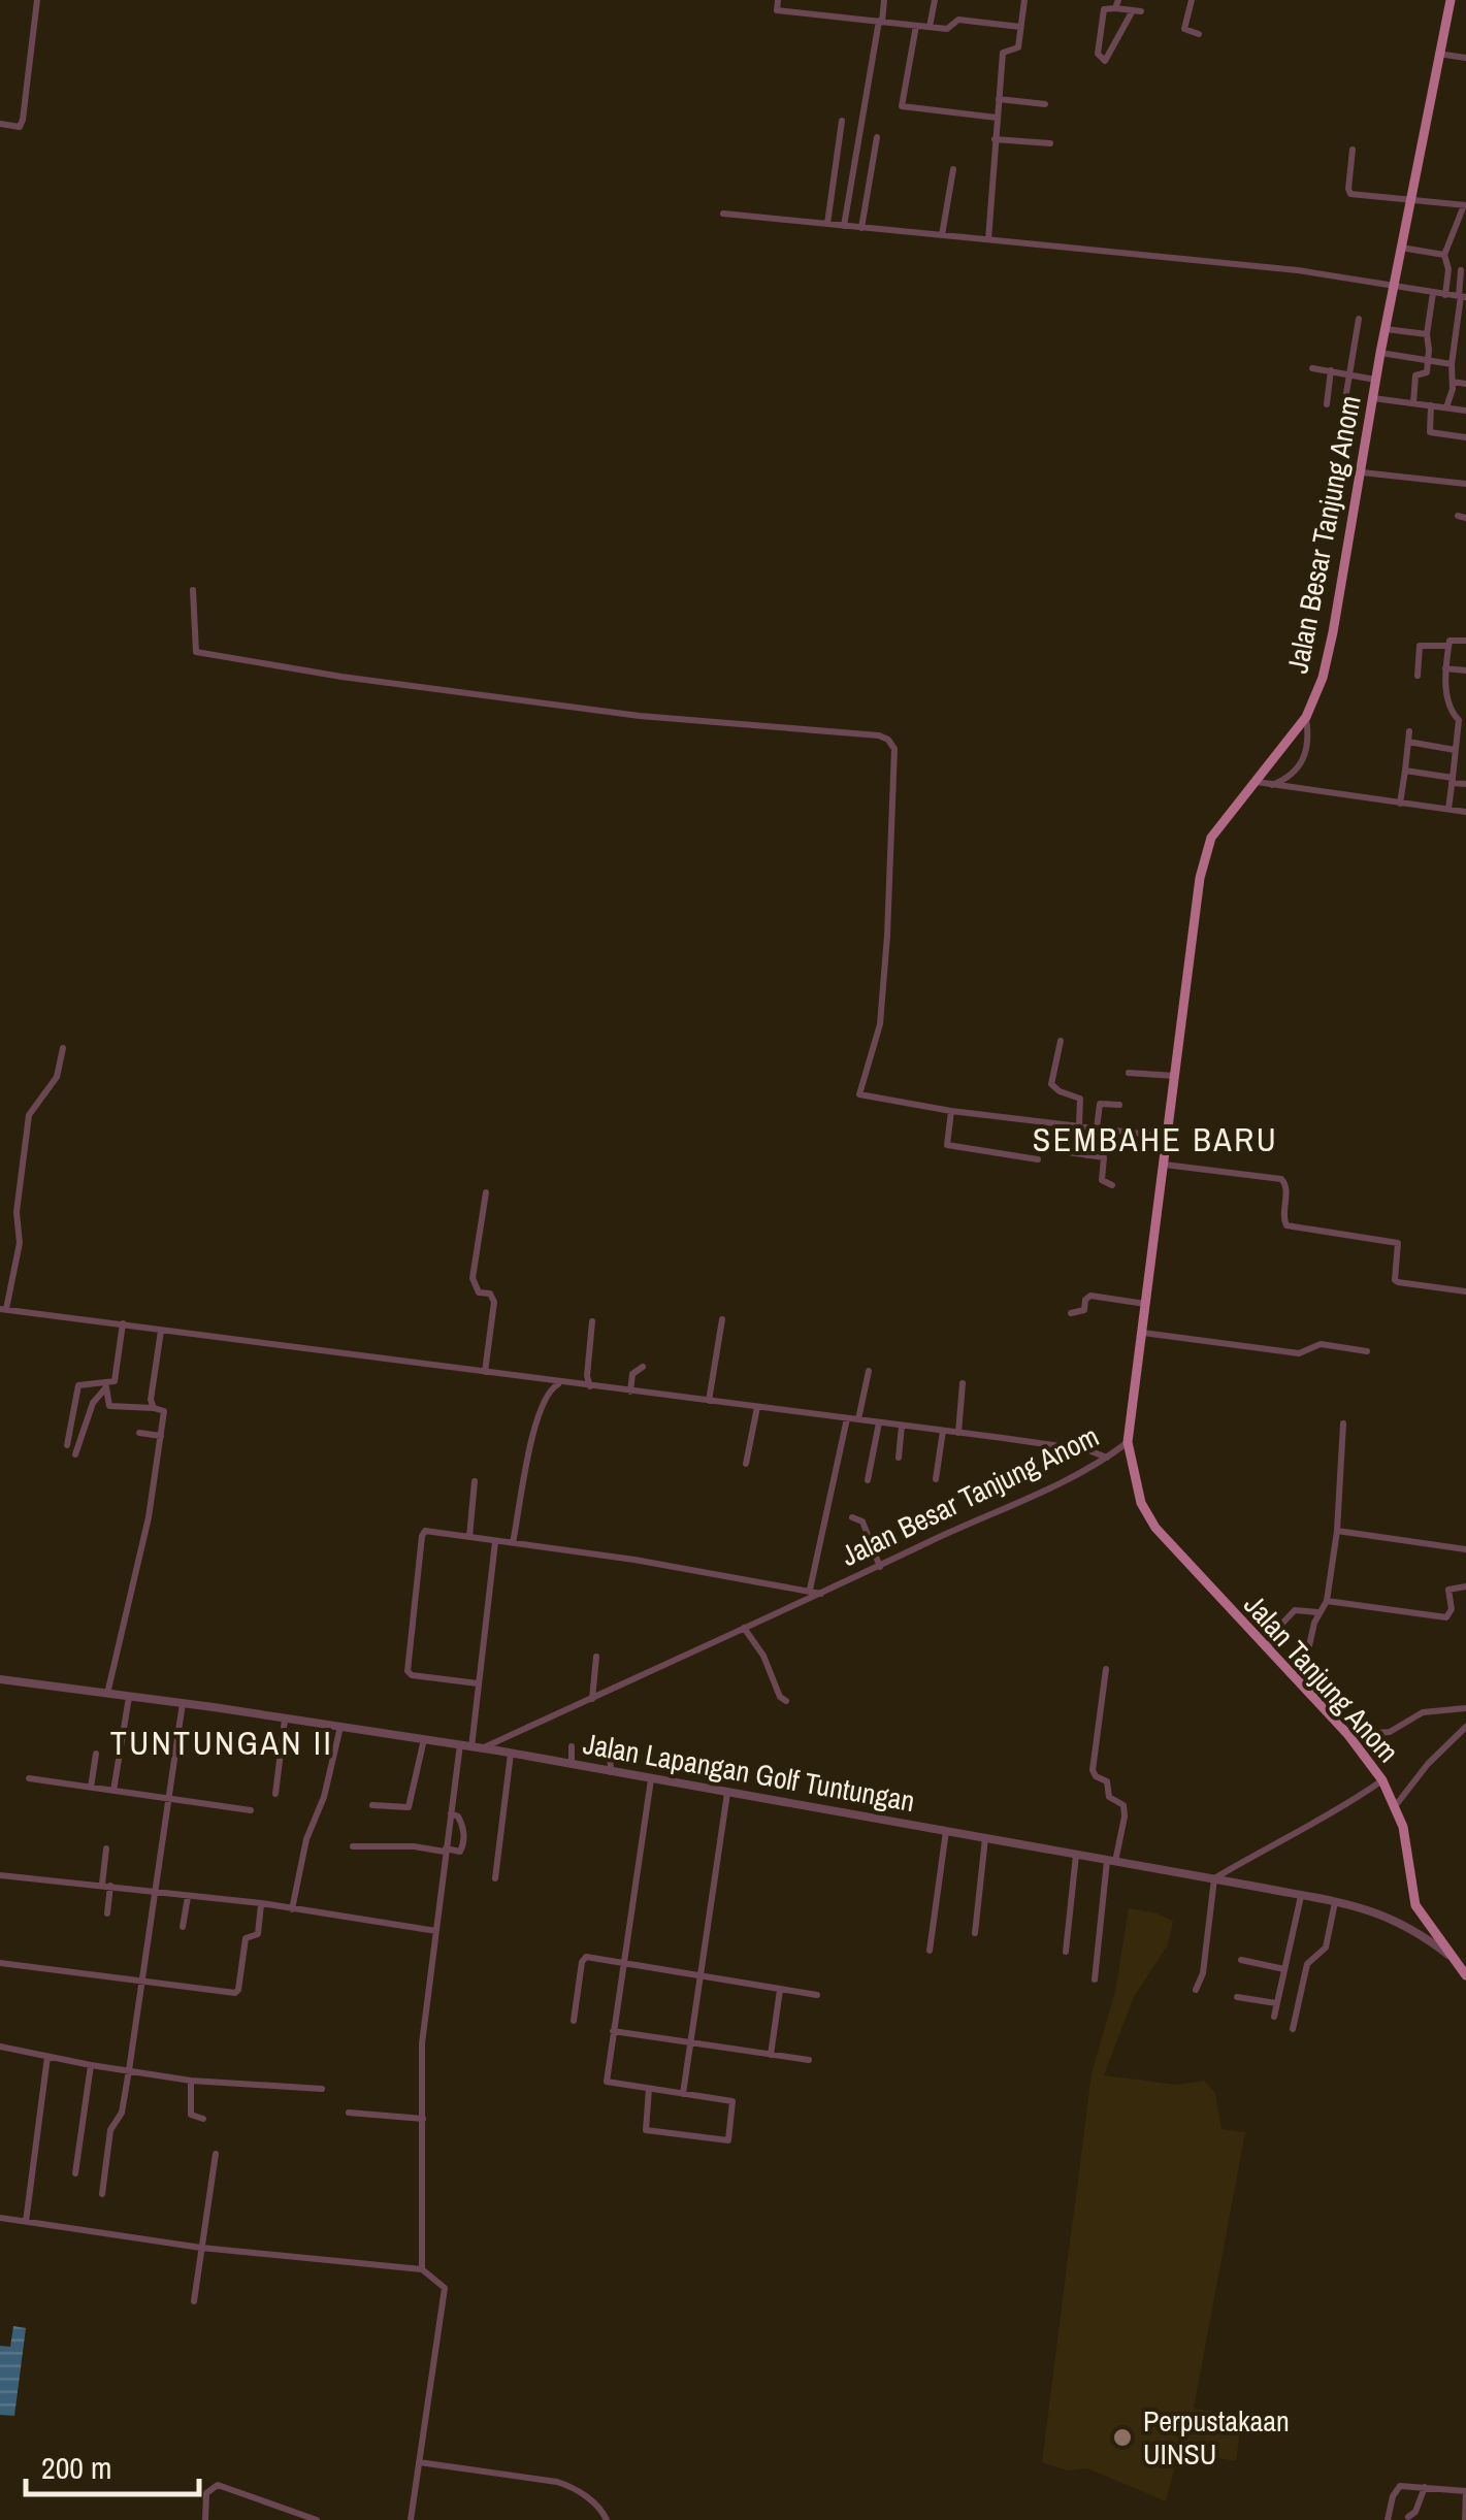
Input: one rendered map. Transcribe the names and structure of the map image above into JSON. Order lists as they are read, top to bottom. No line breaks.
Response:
{"streets":{"main road":["Jalan Besar Tanjung Anom","Jalan Tanjung Anom","Jalan Lapangan Golf Tuntungan"]},"crossings":[["Jalan Besar Tanjung Anom","Jalan Tanjung Anom"],["Jalan Besar Tanjung Anom","Jalan Lapangan Golf Tuntungan"],["Jalan Tanjung Anom","Jalan Lapangan Golf Tuntungan"]],"districts":["SEMBAHE BARU","TUNTUNGAN II"],"places":["Perpustakaan UINSU"],"scale_bar":"200 m"}
